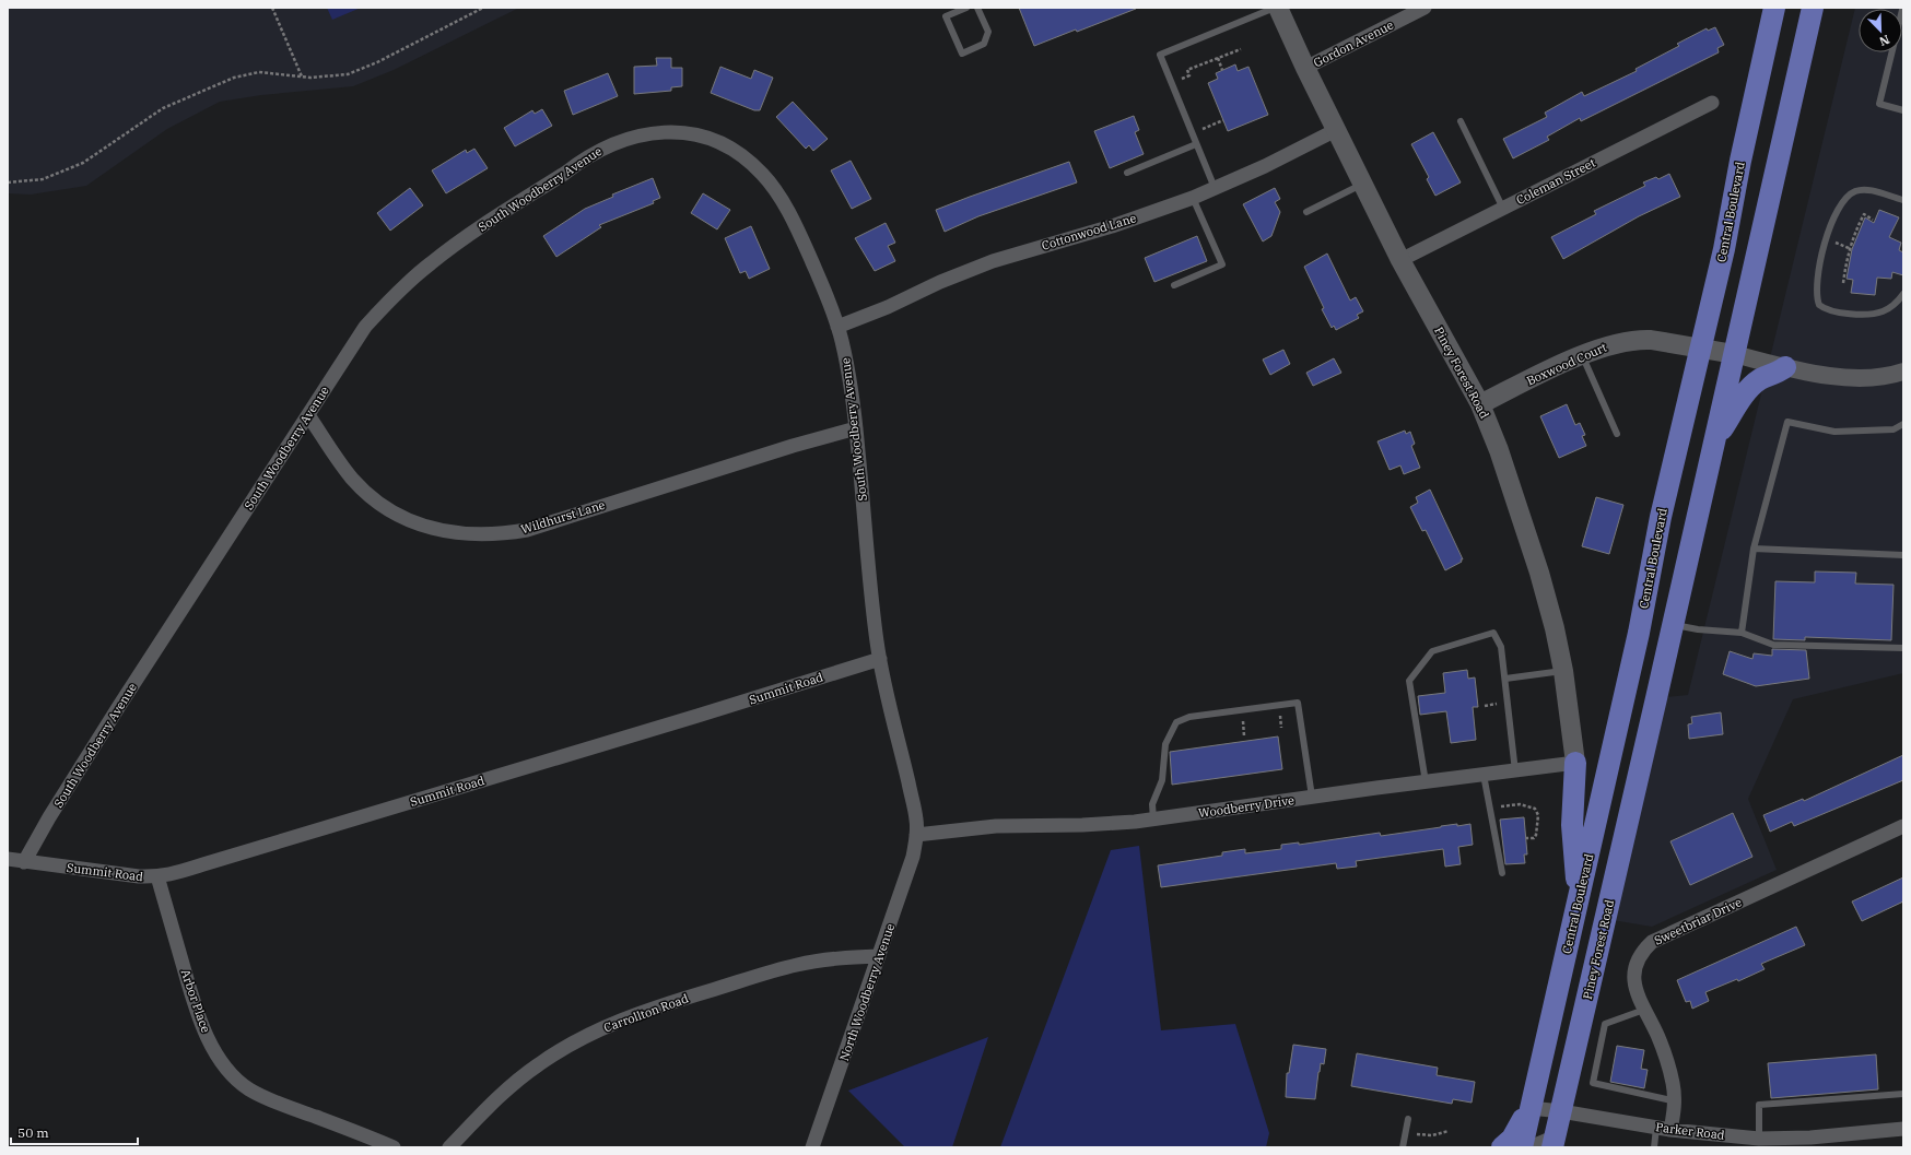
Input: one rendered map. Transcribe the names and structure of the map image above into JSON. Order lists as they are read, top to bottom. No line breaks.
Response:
{"streets":{"main road":["Central Boulevard","Boxwood Court","Piney Forest Road"],"street":["Gordon Avenue","Coleman Street","South Woodberry Avenue","Cottonwood Lane","Wildhurst Lane","Summit Road","Woodberry Drive","Sweetbriar Drive","North Woodberry Avenue","Arbor Place","Carrollton Road","Parker Road"]},"crossings":[["Gordon Avenue","Piney Forest Road"],["Coleman Street","Piney Forest Road"],["South Woodberry Avenue","Cottonwood Lane"],["South Woodberry Avenue","Wildhurst Lane"],["South Woodberry Avenue","Summit Road"],["South Woodberry Avenue","Woodberry Drive"],["South Woodberry Avenue","North Woodberry Avenue"],["Central Boulevard","Boxwood Court"],["Central Boulevard","Parker Road"],["Cottonwood Lane","Piney Forest Road"],["Boxwood Court","Piney Forest Road"],["Piney Forest Road","Woodberry Drive"],["Piney Forest Road","Parker Road"],["Summit Road","Arbor Place"],["Woodberry Drive","North Woodberry Avenue"],["Sweetbriar Drive","Parker Road"],["North Woodberry Avenue","Carrollton Road"]],"scale_bar":"50 m","north":"bottom right"}
